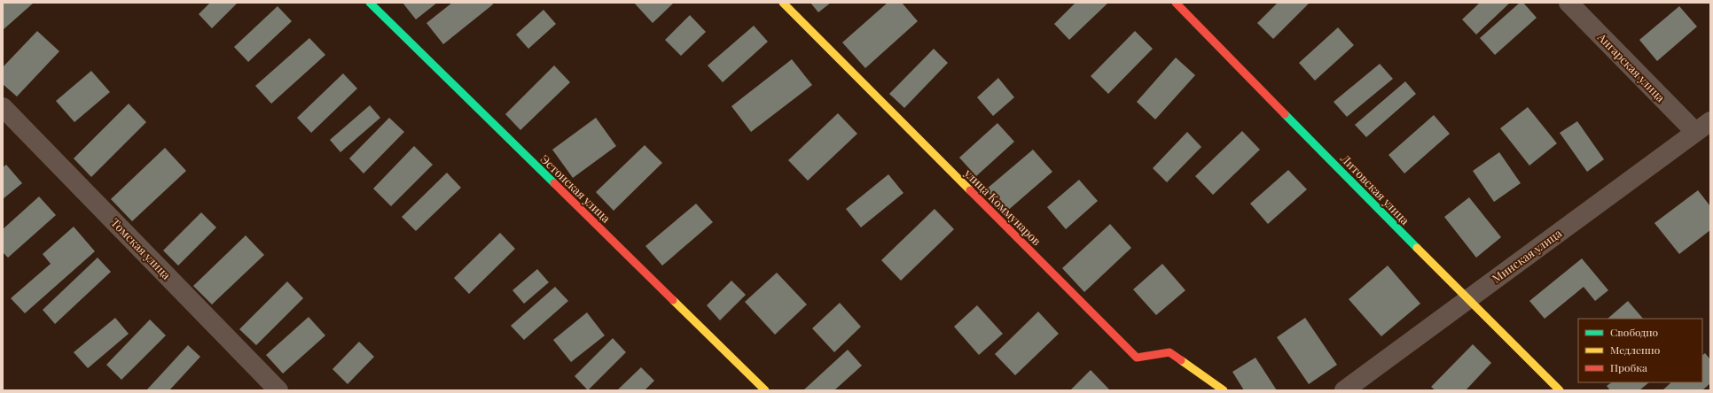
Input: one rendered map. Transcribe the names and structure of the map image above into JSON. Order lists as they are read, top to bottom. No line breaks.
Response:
{"streets":{"street":["Ангарская улица","Эстонская улица","Литовская улица","улица Коммунаров","Томская улица","Минская улица"]},"crossings":[["Ангарская улица","Минская улица"],["Литовская улица","Минская улица"]],"legend":["Свободно","Медленно","Пробка"]}
